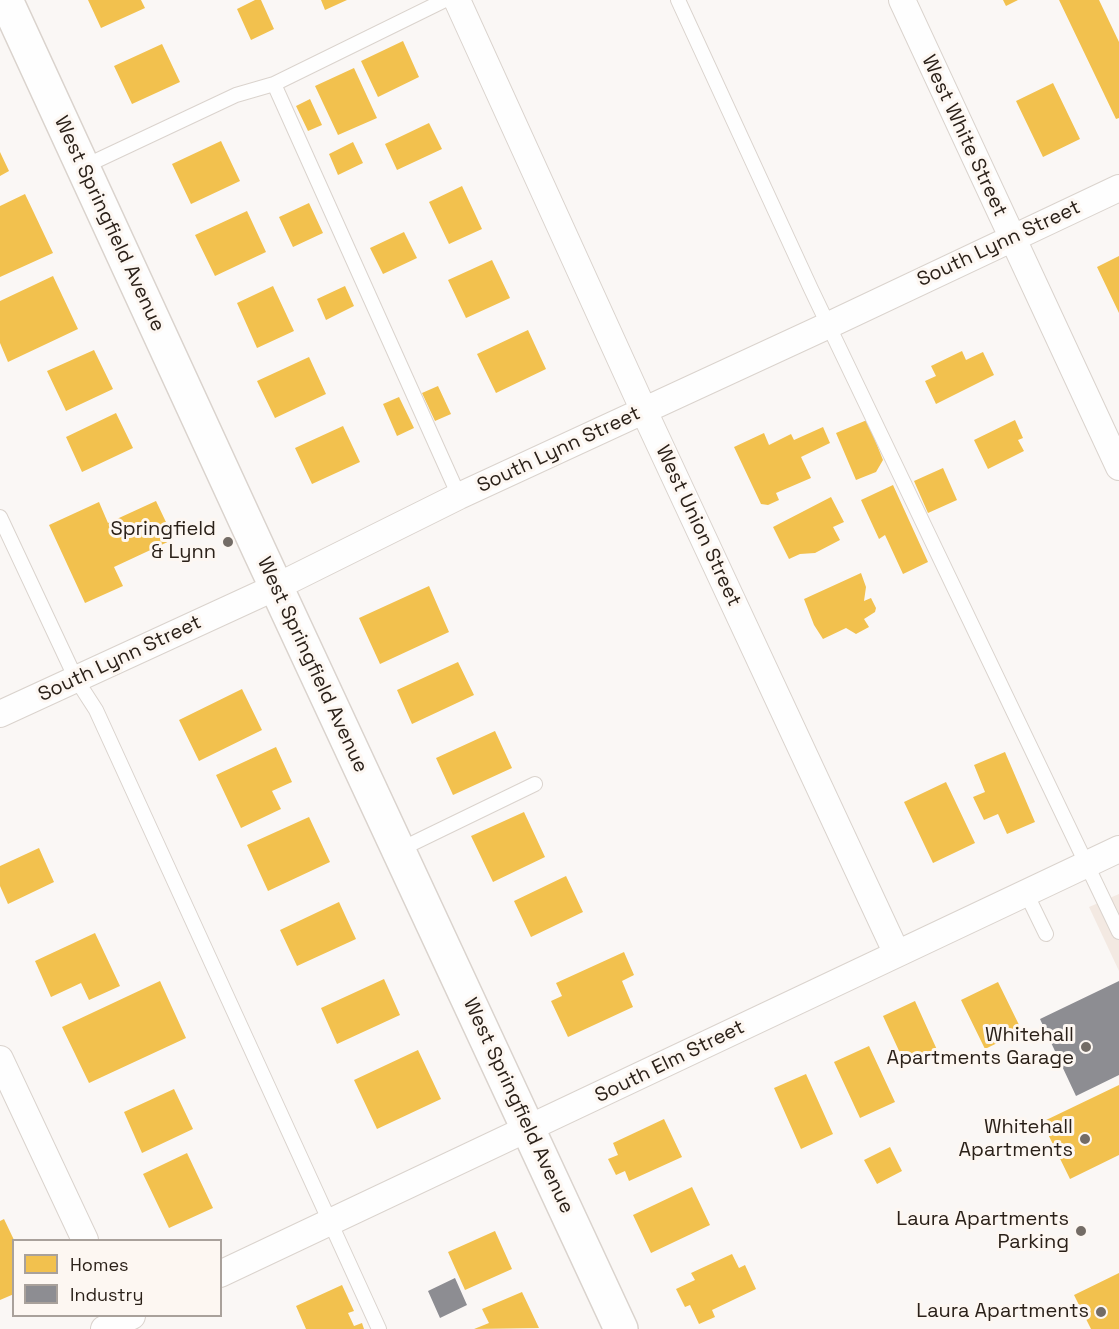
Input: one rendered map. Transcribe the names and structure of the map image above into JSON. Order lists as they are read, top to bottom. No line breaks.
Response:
{"streets":{"main road":["West Springfield Avenue"],"street":["West White Street","South Lynn Street","West Union Street","South Elm Street"]},"crossings":[["West White Street","South Lynn Street"],["West Springfield Avenue","South Lynn Street"],["West Springfield Avenue","South Elm Street"],["South Lynn Street","West Union Street"],["West Union Street","South Elm Street"]],"places":["Springfield & Lynn","Whitehall Apartments Garage","Whitehall Apartments","Laura Apartments Parking","Laura Apartments"],"legend":["Homes","Industry"]}
